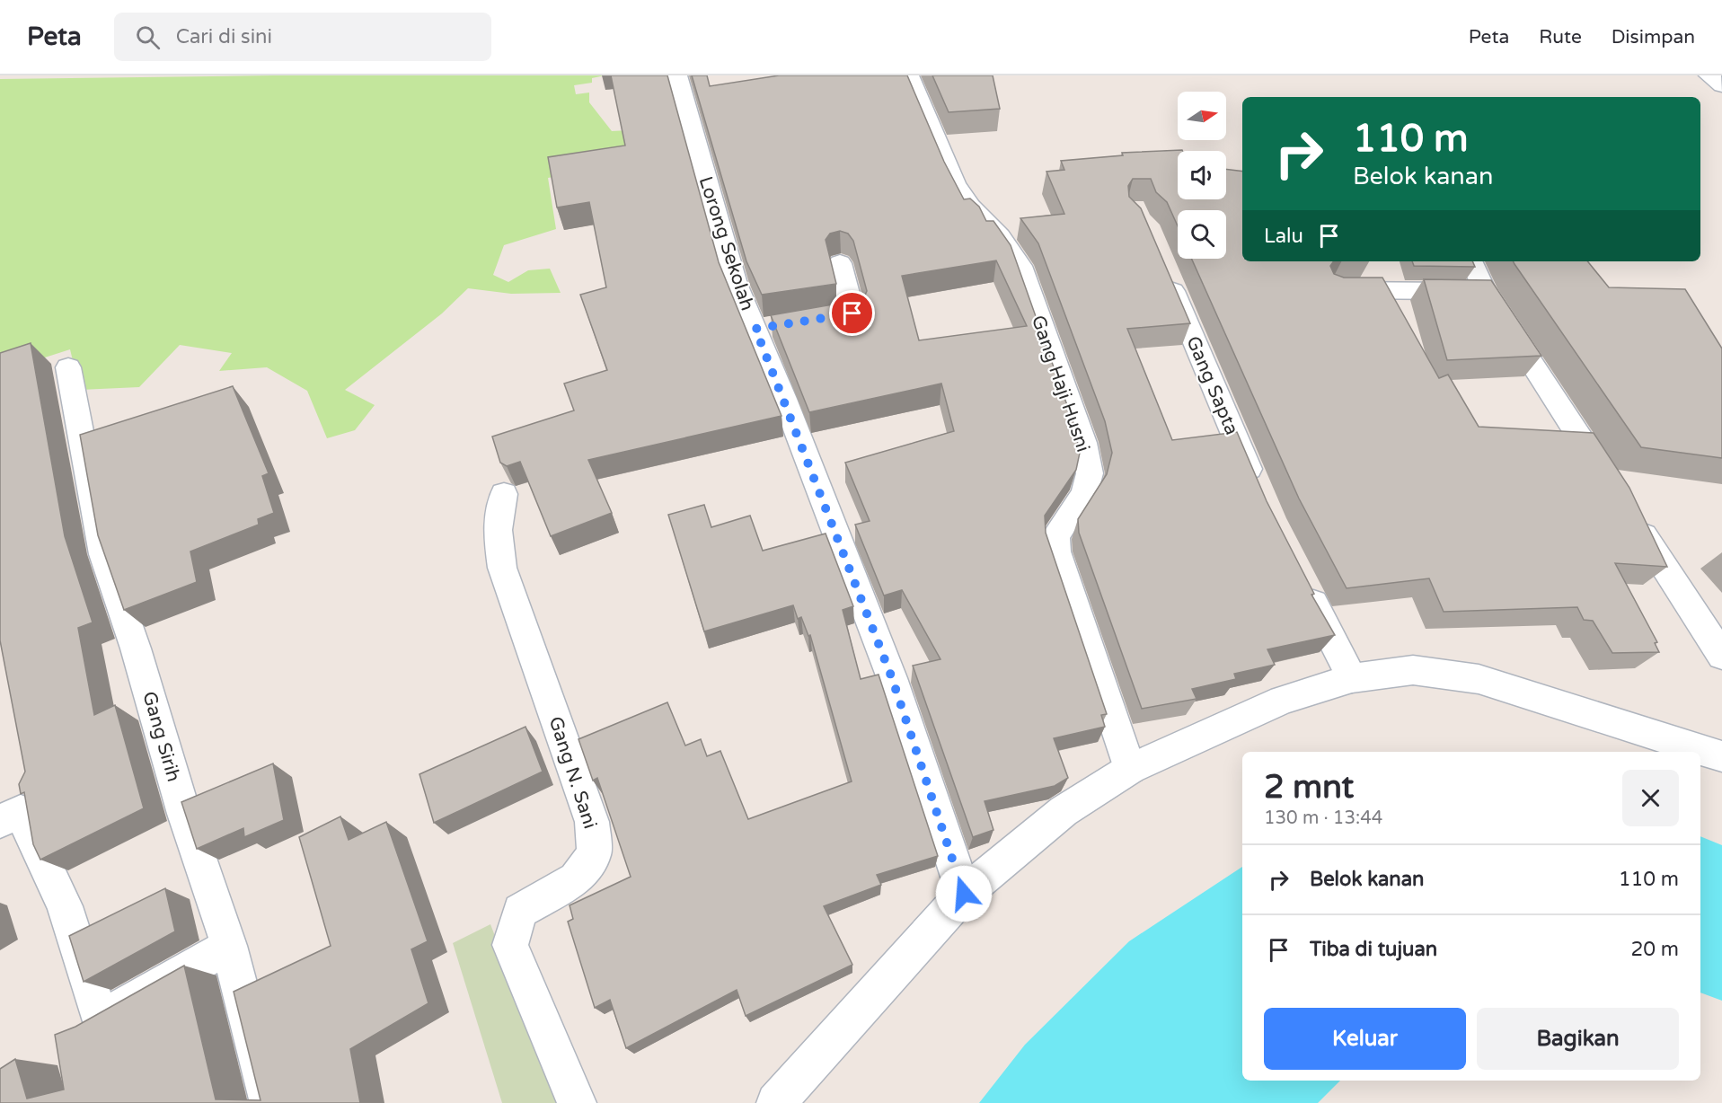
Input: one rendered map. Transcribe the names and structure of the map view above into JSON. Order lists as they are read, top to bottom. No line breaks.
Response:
{"streets":{"street":["Lorong Sekolah","Gang Haji Husni","Gang Sapta","Gang Sirih","Gang N. Sani"]},"north":"right","page":{"header":"Peta","search":"Cari di sini","nav":["Peta","Rute","Disimpan"],"turn":["110 m","Belok kanan"],"then":"Lalu","heading":["2 mnt","130 m · 13:44"],"list":[{"name":"Belok kanan","value":"110 m"},{"name":"Tiba di tujuan","value":"20 m"}],"buttons":["Keluar","Bagikan"]}}
